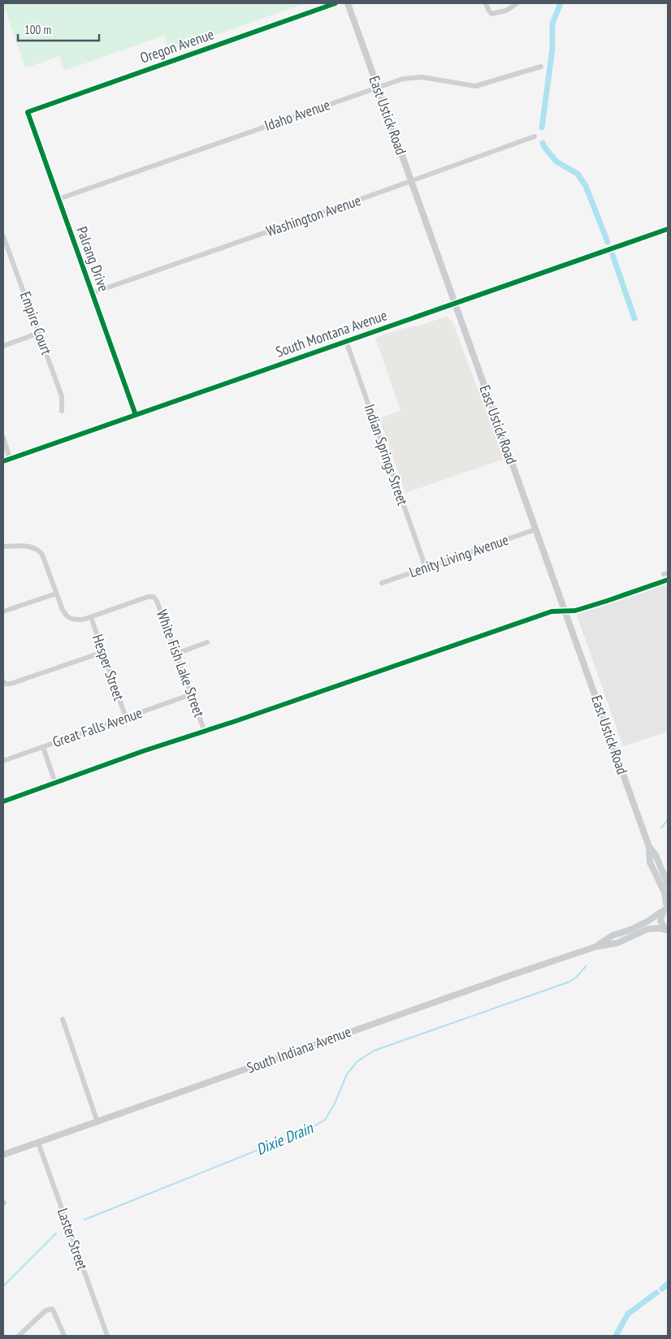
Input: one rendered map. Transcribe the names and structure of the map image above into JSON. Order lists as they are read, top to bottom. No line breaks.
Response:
{"streets":{"main road":["East Ustick Road","South Indiana Avenue"],"street":["Oregon Avenue","Idaho Avenue","Washington Avenue","Palrang Drive","Empire Court","South Montana Avenue","Indian Springs Street","Lenity Living Avenue","White Fish Lake Street","Hesper Street","Great Falls Avenue","Laster Street"]},"crossings":[["Oregon Avenue","Palrang Drive"],["Idaho Avenue","East Ustick Road"],["Idaho Avenue","Palrang Drive"],["East Ustick Road","Washington Avenue"],["East Ustick Road","South Montana Avenue"],["East Ustick Road","Lenity Living Avenue"],["East Ustick Road","South Indiana Avenue"],["Washington Avenue","Palrang Drive"],["Palrang Drive","South Montana Avenue"],["South Montana Avenue","Indian Springs Street"],["Indian Springs Street","Lenity Living Avenue"],["White Fish Lake Street","Hesper Street"],["White Fish Lake Street","Great Falls Avenue"],["Hesper Street","Great Falls Avenue"],["South Indiana Avenue","Laster Street"]],"water":["Dixie Drain"],"scale_bar":"100 m"}
